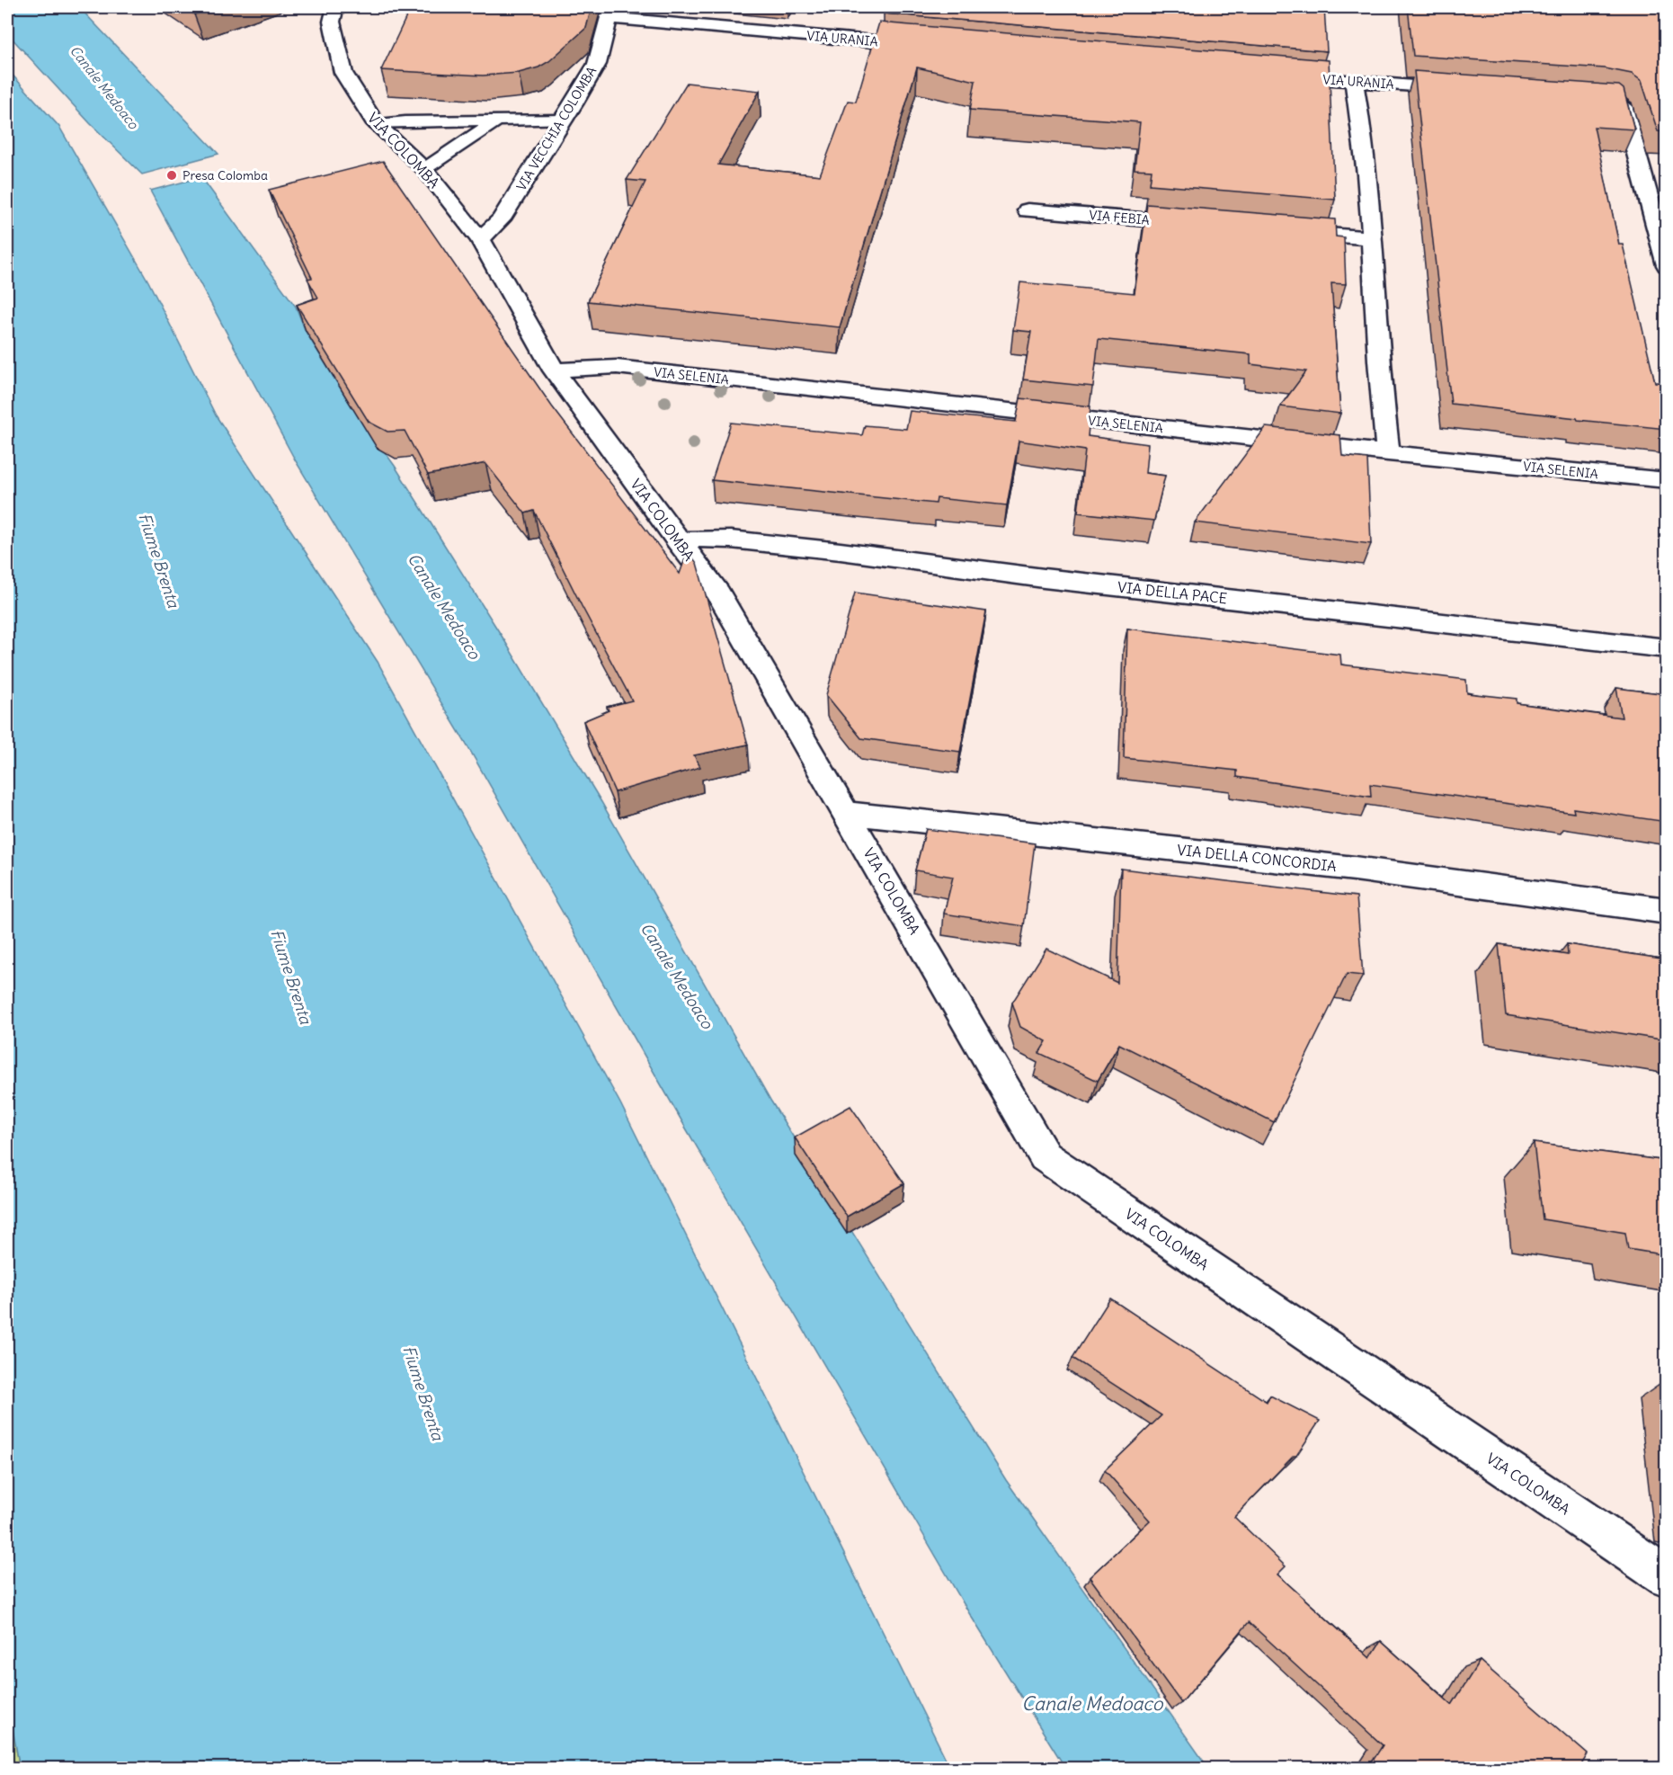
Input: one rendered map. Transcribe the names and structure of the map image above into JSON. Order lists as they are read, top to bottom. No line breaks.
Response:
{"streets":{"street":["VIA URANIA","VIA VECCHIA COLOMBA","VIA COLOMBA","VIA FEBIA","VIA SELENIA","VIA DELLA PACE","VIA DELLA CONCORDIA"]},"crossings":[["VIA URANIA","VIA VECCHIA COLOMBA"],["VIA VECCHIA COLOMBA","VIA COLOMBA"],["VIA COLOMBA","VIA SELENIA"],["VIA COLOMBA","VIA DELLA PACE"],["VIA COLOMBA","VIA DELLA CONCORDIA"]],"water":["Canale Medoaco","Fiume Brenta"],"places":["Presa Colomba"]}
